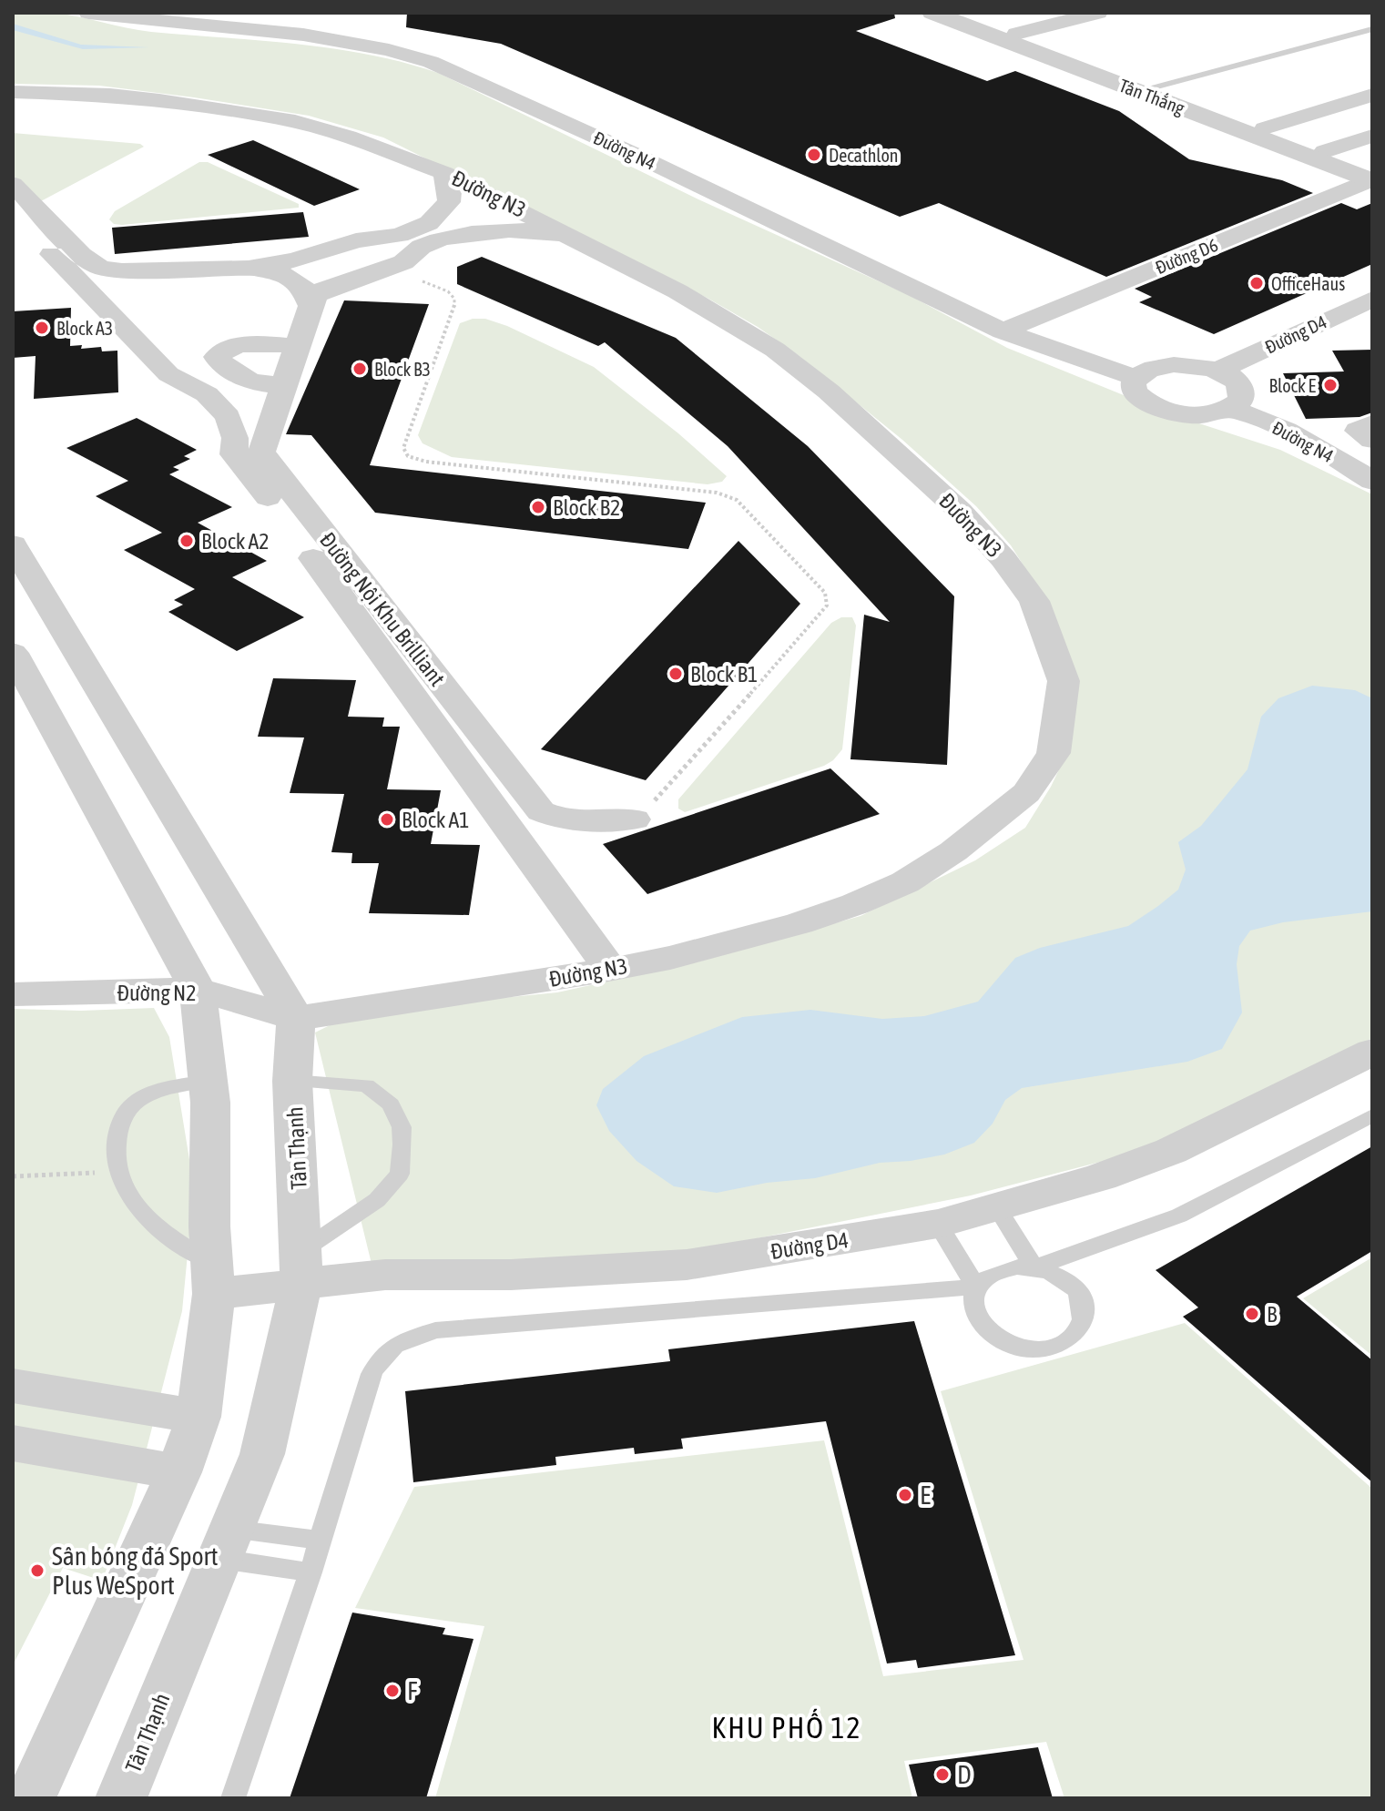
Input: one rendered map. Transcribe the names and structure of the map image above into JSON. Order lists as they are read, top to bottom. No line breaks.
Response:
{"streets":{"street":["Tân Thắng","Đường N4","Đường N3","Đường D6","Đường D4","Đường Nội Khu Brilliant","Đường N2","Tân Thạnh"]},"crossings":[["Tân Thắng","Đường D6"],["Đường N4","Đường D6"],["Đường N3","Đường N2"],["Đường N3","Tân Thạnh"],["Đường D4","Tân Thạnh"],["Đường N2","Tân Thạnh"]],"districts":["KHU PHỐ 12"],"places":["Decathlon","OfficeHaus","Block A3","Block B3","Block E","Block B2","Block A2","Block B1","Block A1","B","E","Sân bóng đá Sport Plus WeSport","F","D"]}
